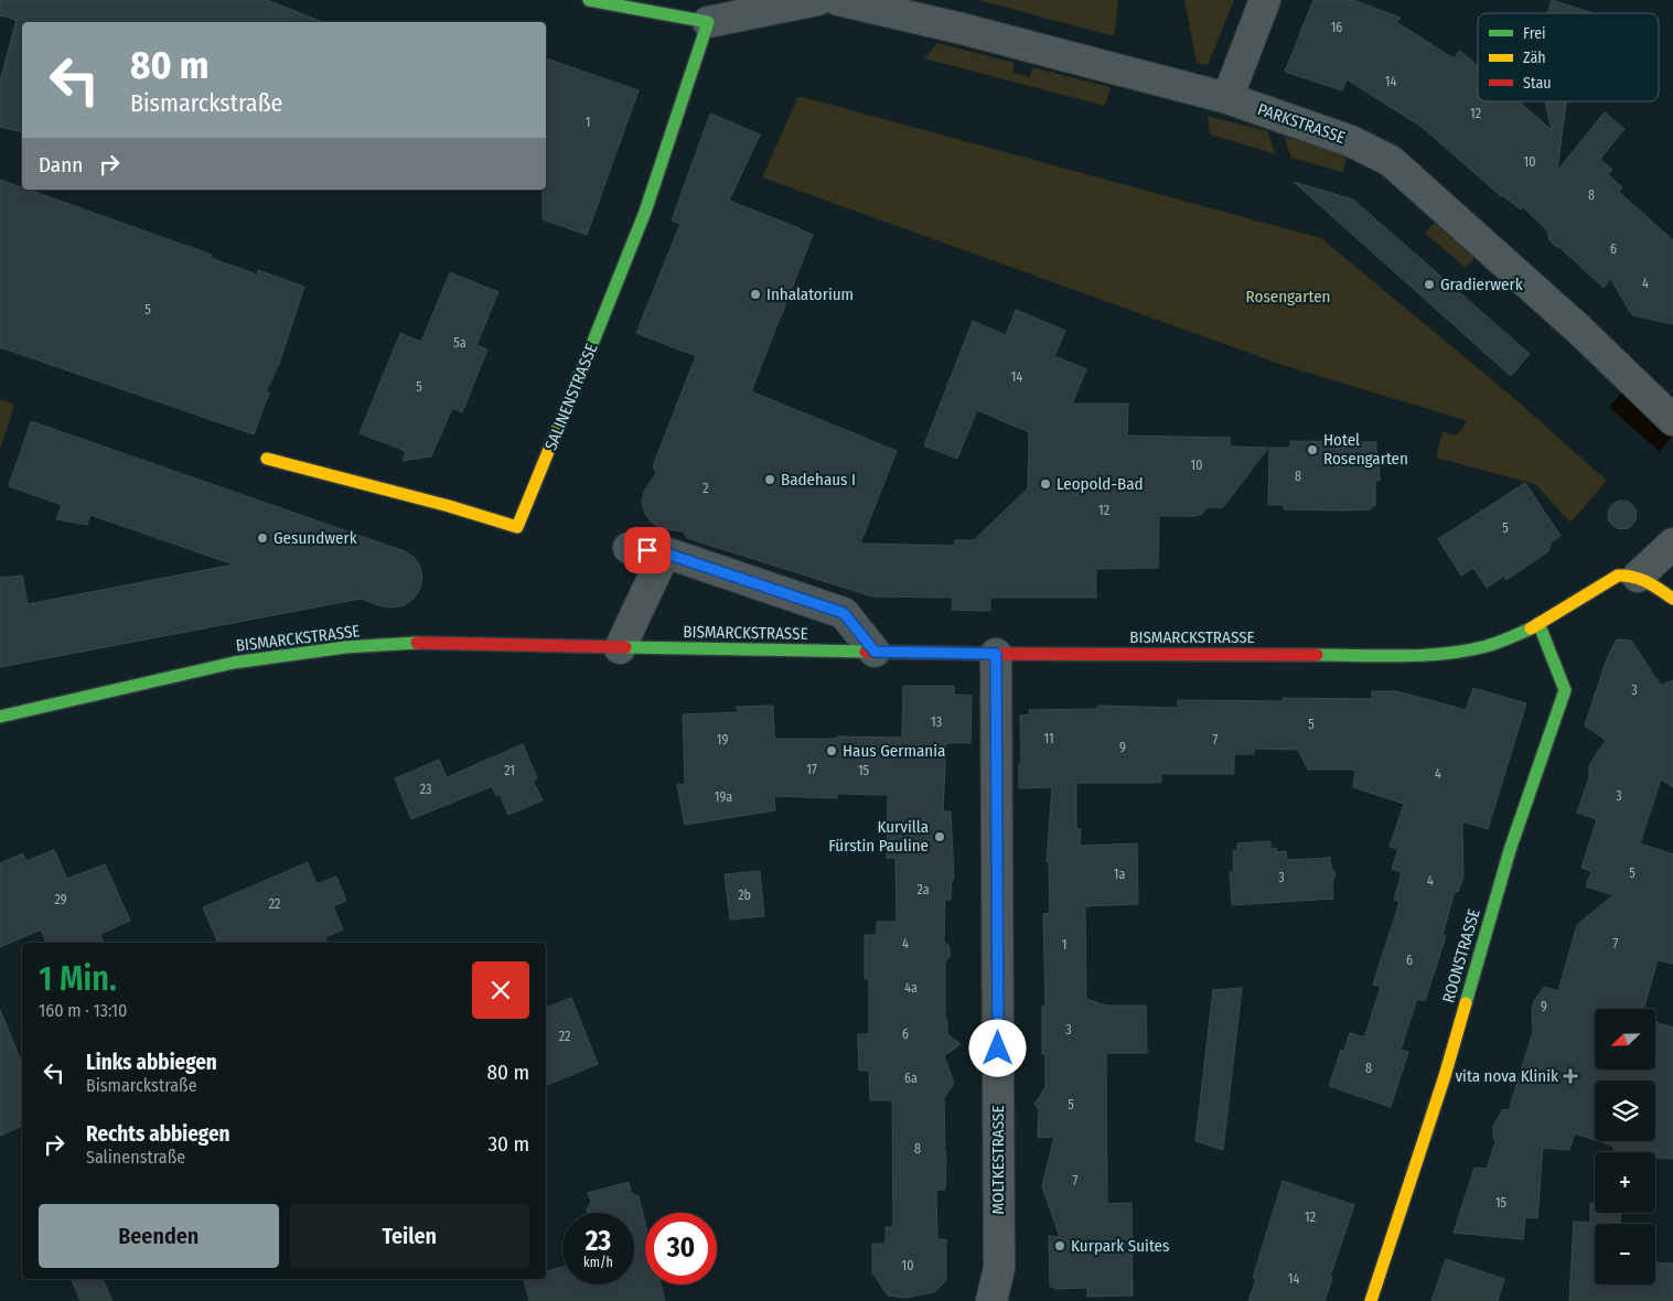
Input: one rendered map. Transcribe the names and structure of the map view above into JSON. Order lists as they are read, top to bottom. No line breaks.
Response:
{"streets":{"main road":["SALINENSTRASSE","BISMARCKSTRASSE","ROONSTRASSE"],"street":["PARKSTRASSE","MOLTKESTRASSE"]},"crossings":[["BISMARCKSTRASSE","ROONSTRASSE"],["BISMARCKSTRASSE","MOLTKESTRASSE"]],"parks":["Rosengarten"],"places":{"other":["Gradierwerk","Inhalatorium","Hotel Rosengarten","Badehaus I","Leopold-Bad","Gesundwerk","Haus Germania","Kurvilla Fürstin Pauline","Kurpark Suites"],"health":["vita nova Klinik"]},"house_numbers":["16","14","12","1","10","8","6","4","5","5a","14","5","10","8","2","12","5","3","13","5","11","19","7","9","17","21","15","4","23","3","19a","5","1a","3","4","2a","2b","29","22","4","7","1","6","4a","9","3","6","22","8","6a","5","8","7","15","12","10","14"],"legend":["Frei","Zäh","Stau"],"north":"bottom left","page":{"turn":["80 m","Bismarckstraße"],"then":"Dann","heading":["1 Min.","160 m · 13:10"],"map_buttons":["+","−"],"list":[{"name":"Links abbiegen","note":"Bismarckstraße","value":"80 m"},{"name":"Rechts abbiegen","note":"Salinenstraße","value":"30 m"}],"buttons":["Beenden","Teilen"],"speed":"23 km/h","limit":"30"}}
